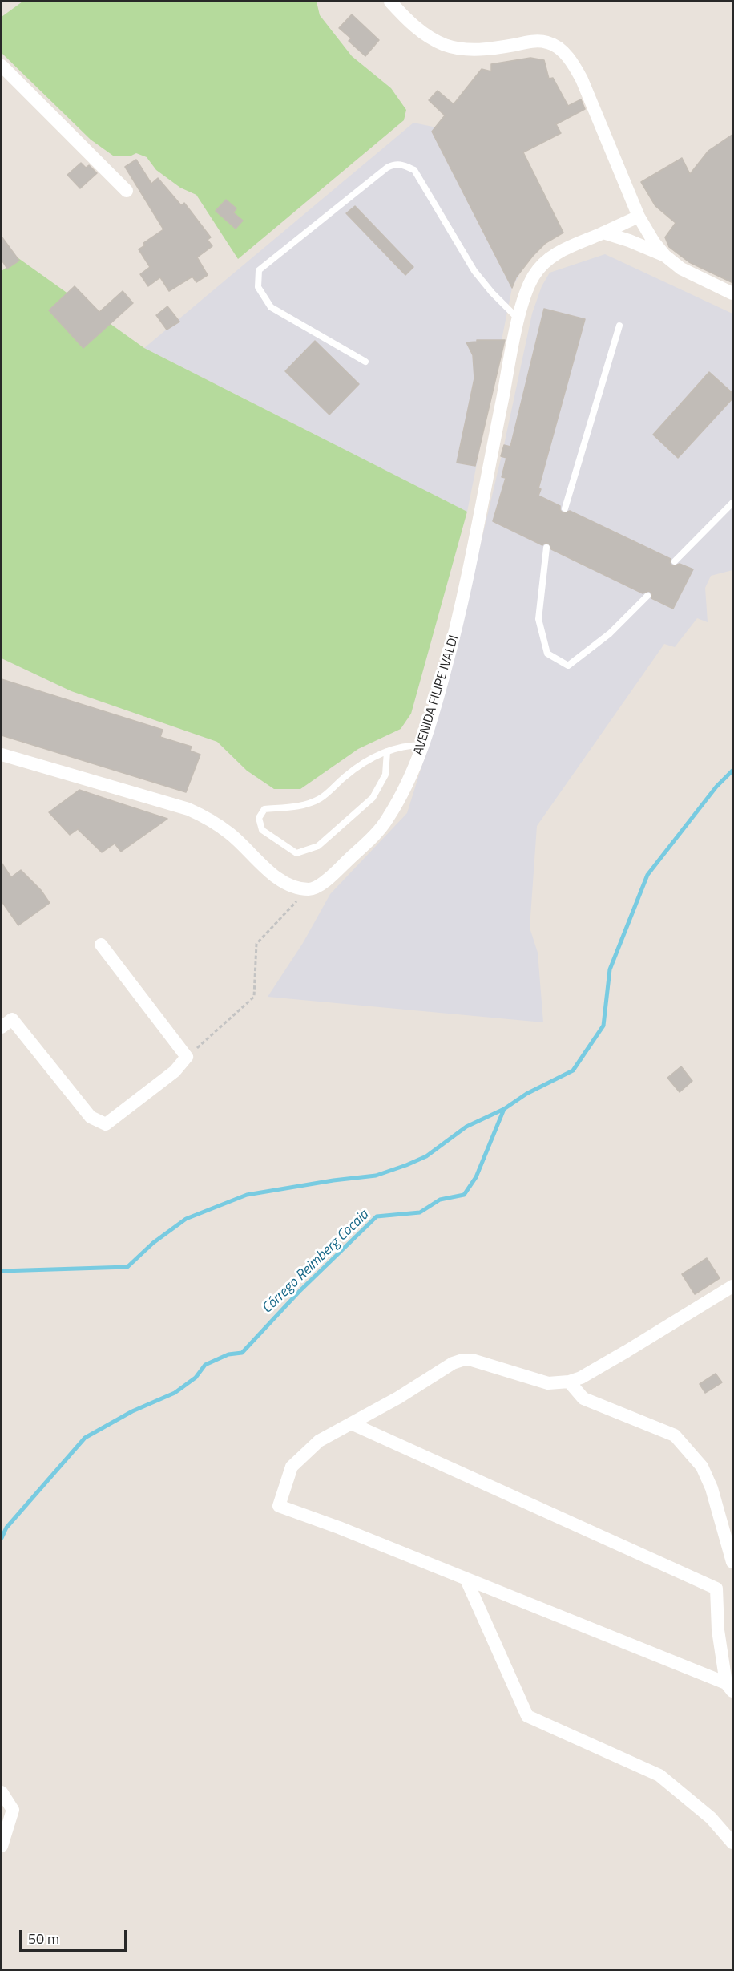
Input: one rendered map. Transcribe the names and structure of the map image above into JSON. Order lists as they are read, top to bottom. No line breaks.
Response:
{"streets":{"street":["AVENIDA FILIPE IVALDI"]},"water":["Córrego Reimberg Cocaia"],"scale_bar":"50 m"}
